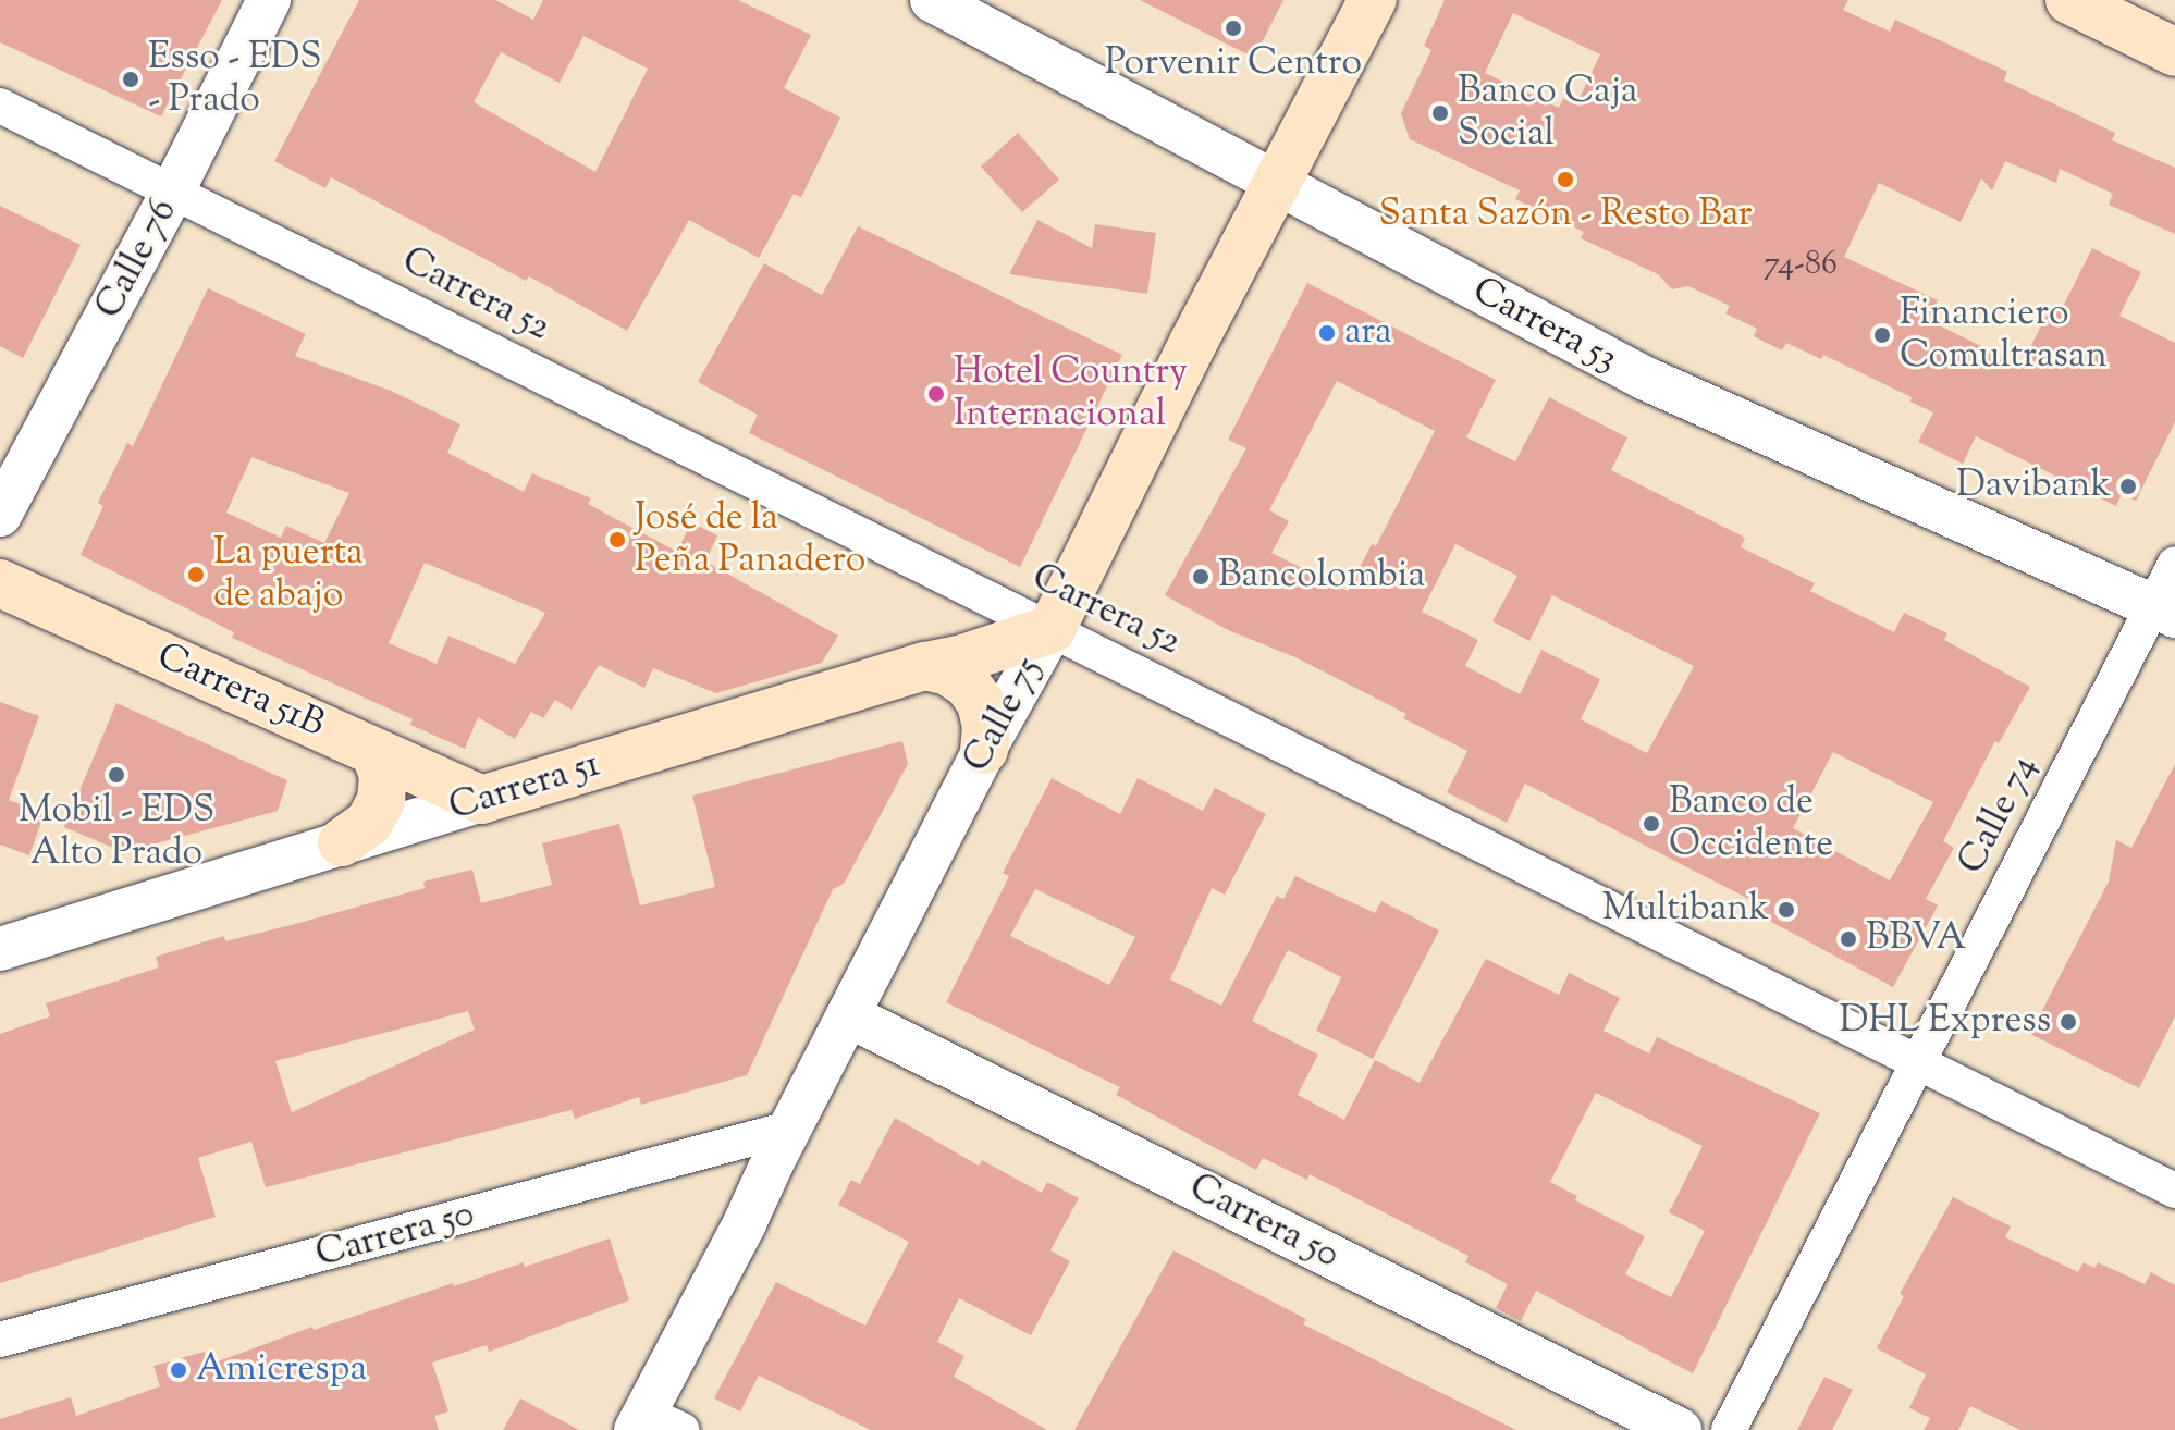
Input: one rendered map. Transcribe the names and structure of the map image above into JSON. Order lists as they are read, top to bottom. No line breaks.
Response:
{"streets":{"main road":["Carrera 51B","Calle 75","Carrera 51"],"street":["Calle 76","Carrera 52","Carrera 53","Calle 74","Carrera 50"]},"crossings":[["Calle 76","Carrera 52"],["Carrera 52","Calle 75"],["Carrera 52","Carrera 51"],["Carrera 52","Calle 74"],["Carrera 53","Calle 75"],["Carrera 53","Calle 74"],["Carrera 51B","Carrera 51"],["Calle 75","Carrera 51"],["Calle 75","Carrera 50"]],"places":["Porvenir Centro","Esso - EDS - Prado","Banco Caja Social","Santa Sazón - Resto Bar","ara","Financiero Comultrasan","Hotel Country Internacional","Davibank","José de la Peña Panadero","La puerta de abajo","Bancolombia","Mobil - EDS Alto Prado","Banco de Occidente","Multibank","BBVA","DHL Express","Amicrespa"],"house_numbers":["74-86"]}
